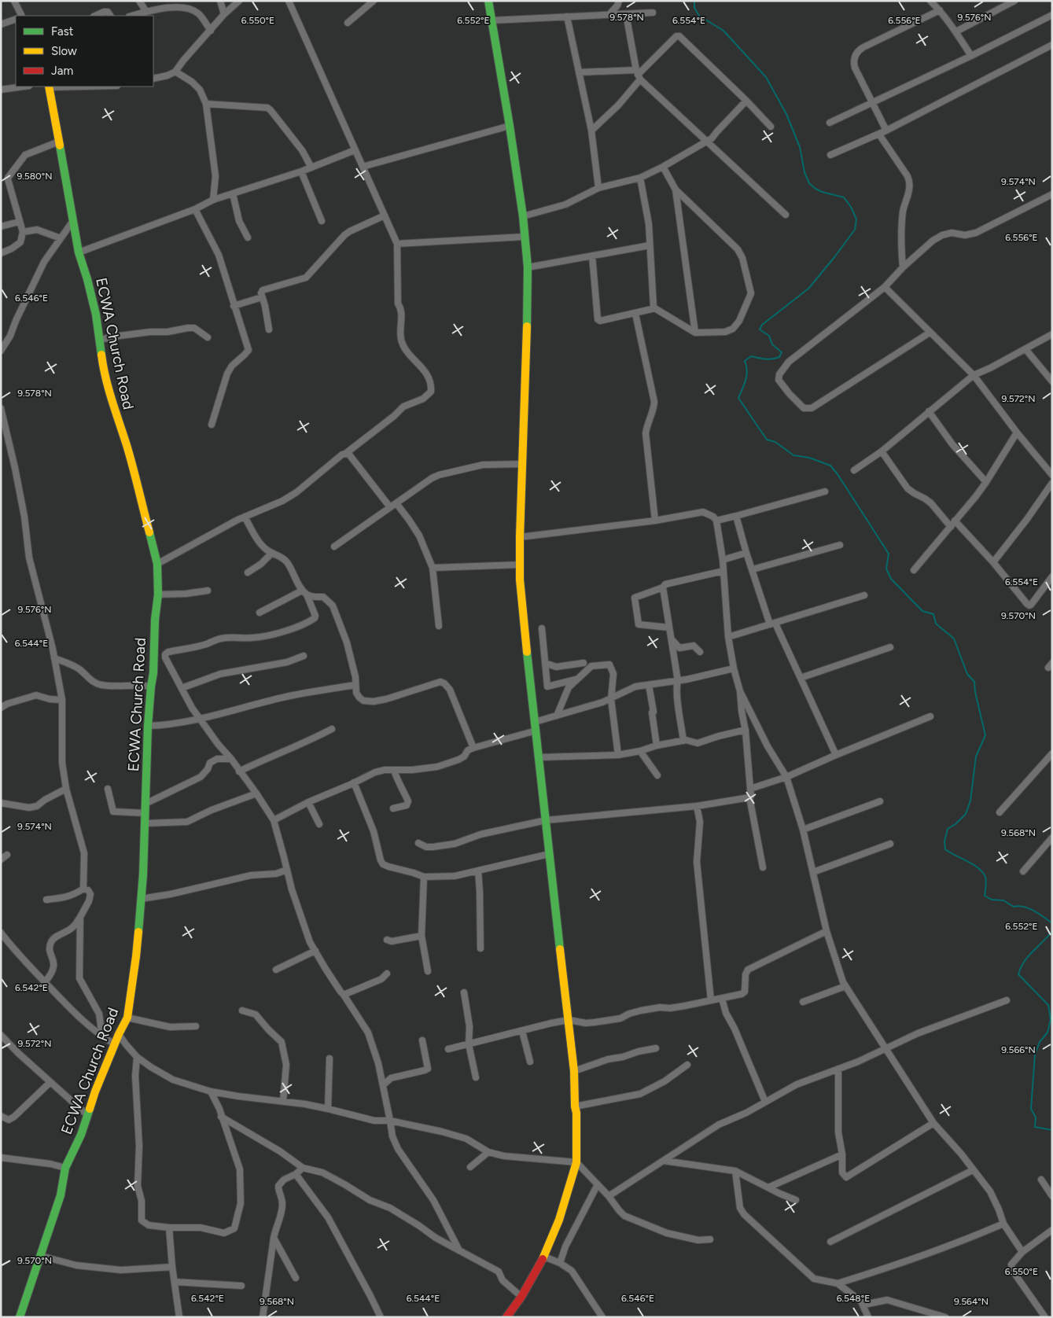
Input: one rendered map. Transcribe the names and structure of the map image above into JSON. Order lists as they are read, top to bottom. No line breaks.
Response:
{"streets":{"street":["ECWA Church Road"]},"legend":["Fast","Slow","Jam"],"coordinates":["9.578°N","9.576°N","6.550°E","6.552°E","6.554°E","6.556°E","9.580°N","9.574°N","6.546°E","9.572°N","9.570°N","6.544°E","9.568°N","6.542°E","9.566°N","6.548°E","9.564°N"]}
